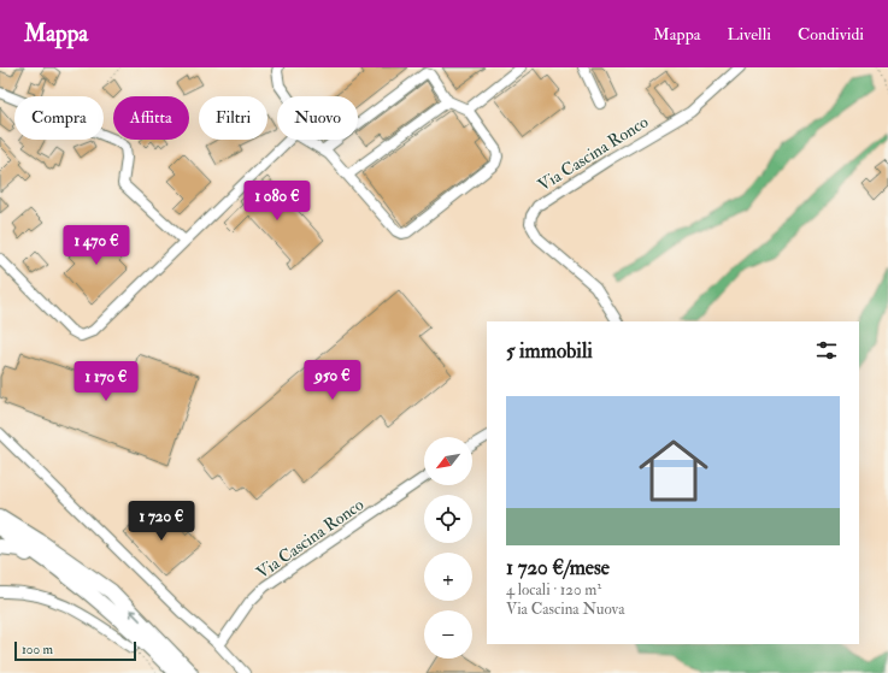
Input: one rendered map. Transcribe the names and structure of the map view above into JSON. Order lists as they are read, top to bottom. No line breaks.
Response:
{"streets":{"street":["Via Cascina Ronco"]},"scale_bar":"100 m","north":"bottom left","page":{"header":"Mappa","nav":["Mappa","Livelli","Condividi"],"chip":["Compra","Affitta","Filtri","Nuovo"],"price":["1 080 €","1 470 €","950 €","1 170 €","1 720 €"],"heading":"5 immobili","list":[{"name":"1 720 €/mese","note":"4 locali · 120 m² · Via Cascina Nuova"}],"map_buttons":["+","−"],"scale":"100 m"}}
